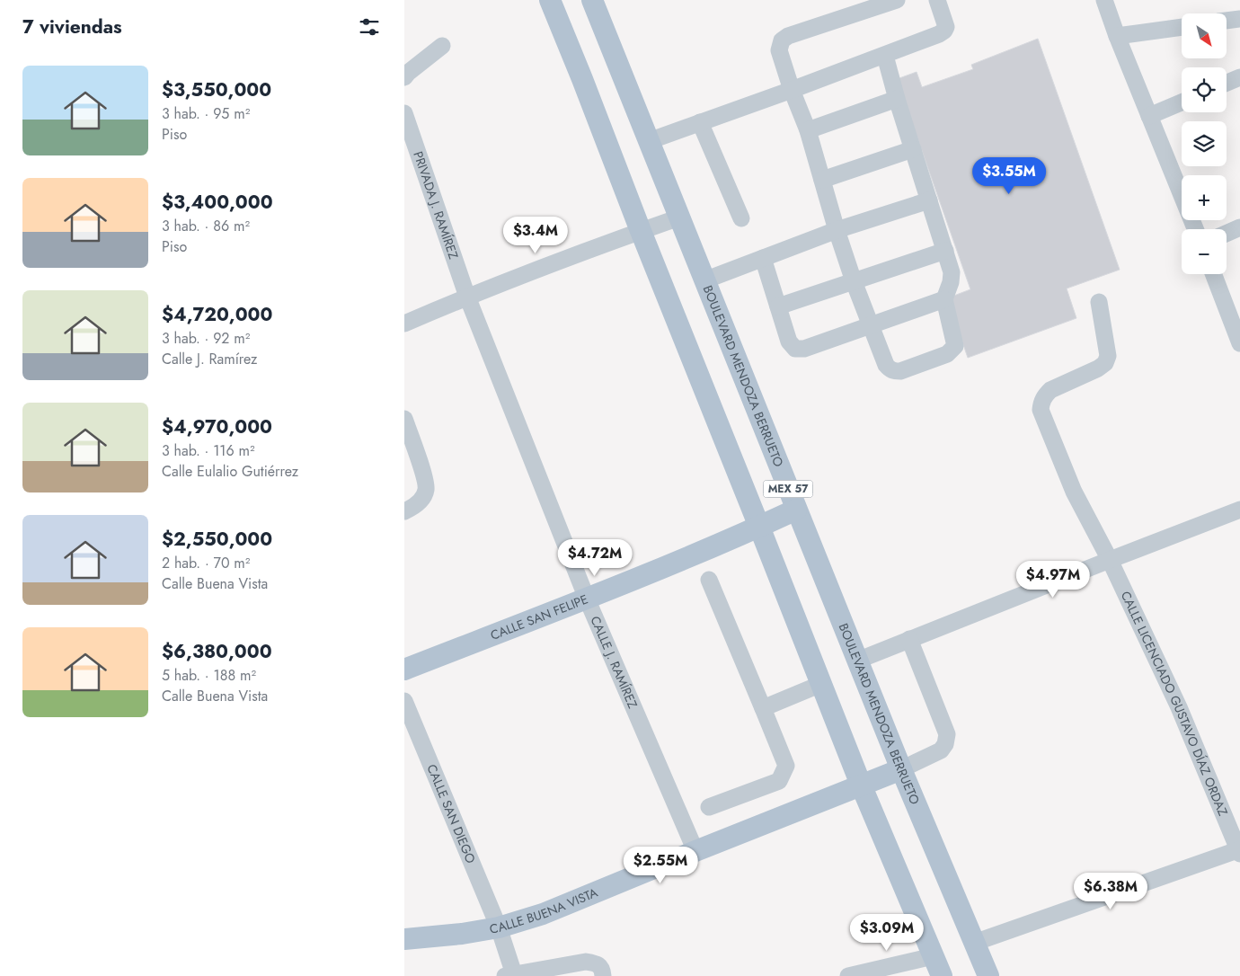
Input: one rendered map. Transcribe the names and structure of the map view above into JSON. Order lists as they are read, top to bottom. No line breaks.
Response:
{"streets":{"main road":["BOULEVARD MENDOZA BERRUETO","MEX 57","CALLE SAN FELIPE","CALLE BUENA VISTA"],"street":["PRIVADA J. RAMÍREZ","CALLE J. RAMÍREZ","CALLE LICENCIADO GUSTAVO DÍAZ ORDAZ","CALLE SAN DIEGO"]},"crossings":[["PRIVADA J. RAMÍREZ","CALLE J. RAMÍREZ"],["BOULEVARD MENDOZA BERRUETO","CALLE SAN FELIPE"],["BOULEVARD MENDOZA BERRUETO","CALLE BUENA VISTA"],["MEX 57","CALLE SAN FELIPE"],["MEX 57","CALLE BUENA VISTA"],["CALLE SAN FELIPE","CALLE J. RAMÍREZ"],["CALLE J. RAMÍREZ","CALLE BUENA VISTA"],["CALLE SAN DIEGO","CALLE BUENA VISTA"]],"north":"bottom right","page":{"heading":"7 viviendas","map_buttons":["+","−"],"list":[{"name":"$3,550,000","note":"3 hab. · 95 m² · Piso"},{"name":"$3,400,000","note":"3 hab. · 86 m² · Piso"},{"name":"$4,720,000","note":"3 hab. · 92 m² · Calle J. Ramírez"},{"name":"$4,970,000","note":"3 hab. · 116 m² · Calle Eulalio Gutiérrez"},{"name":"$2,550,000","note":"2 hab. · 70 m² · Calle Buena Vista"},{"name":"$6,380,000","note":"5 hab. · 188 m² · Calle Buena Vista"}],"price":["$3.55M","$3.4M","$4.72M","$4.97M","$2.55M","$6.38M","$3.09M"]}}
